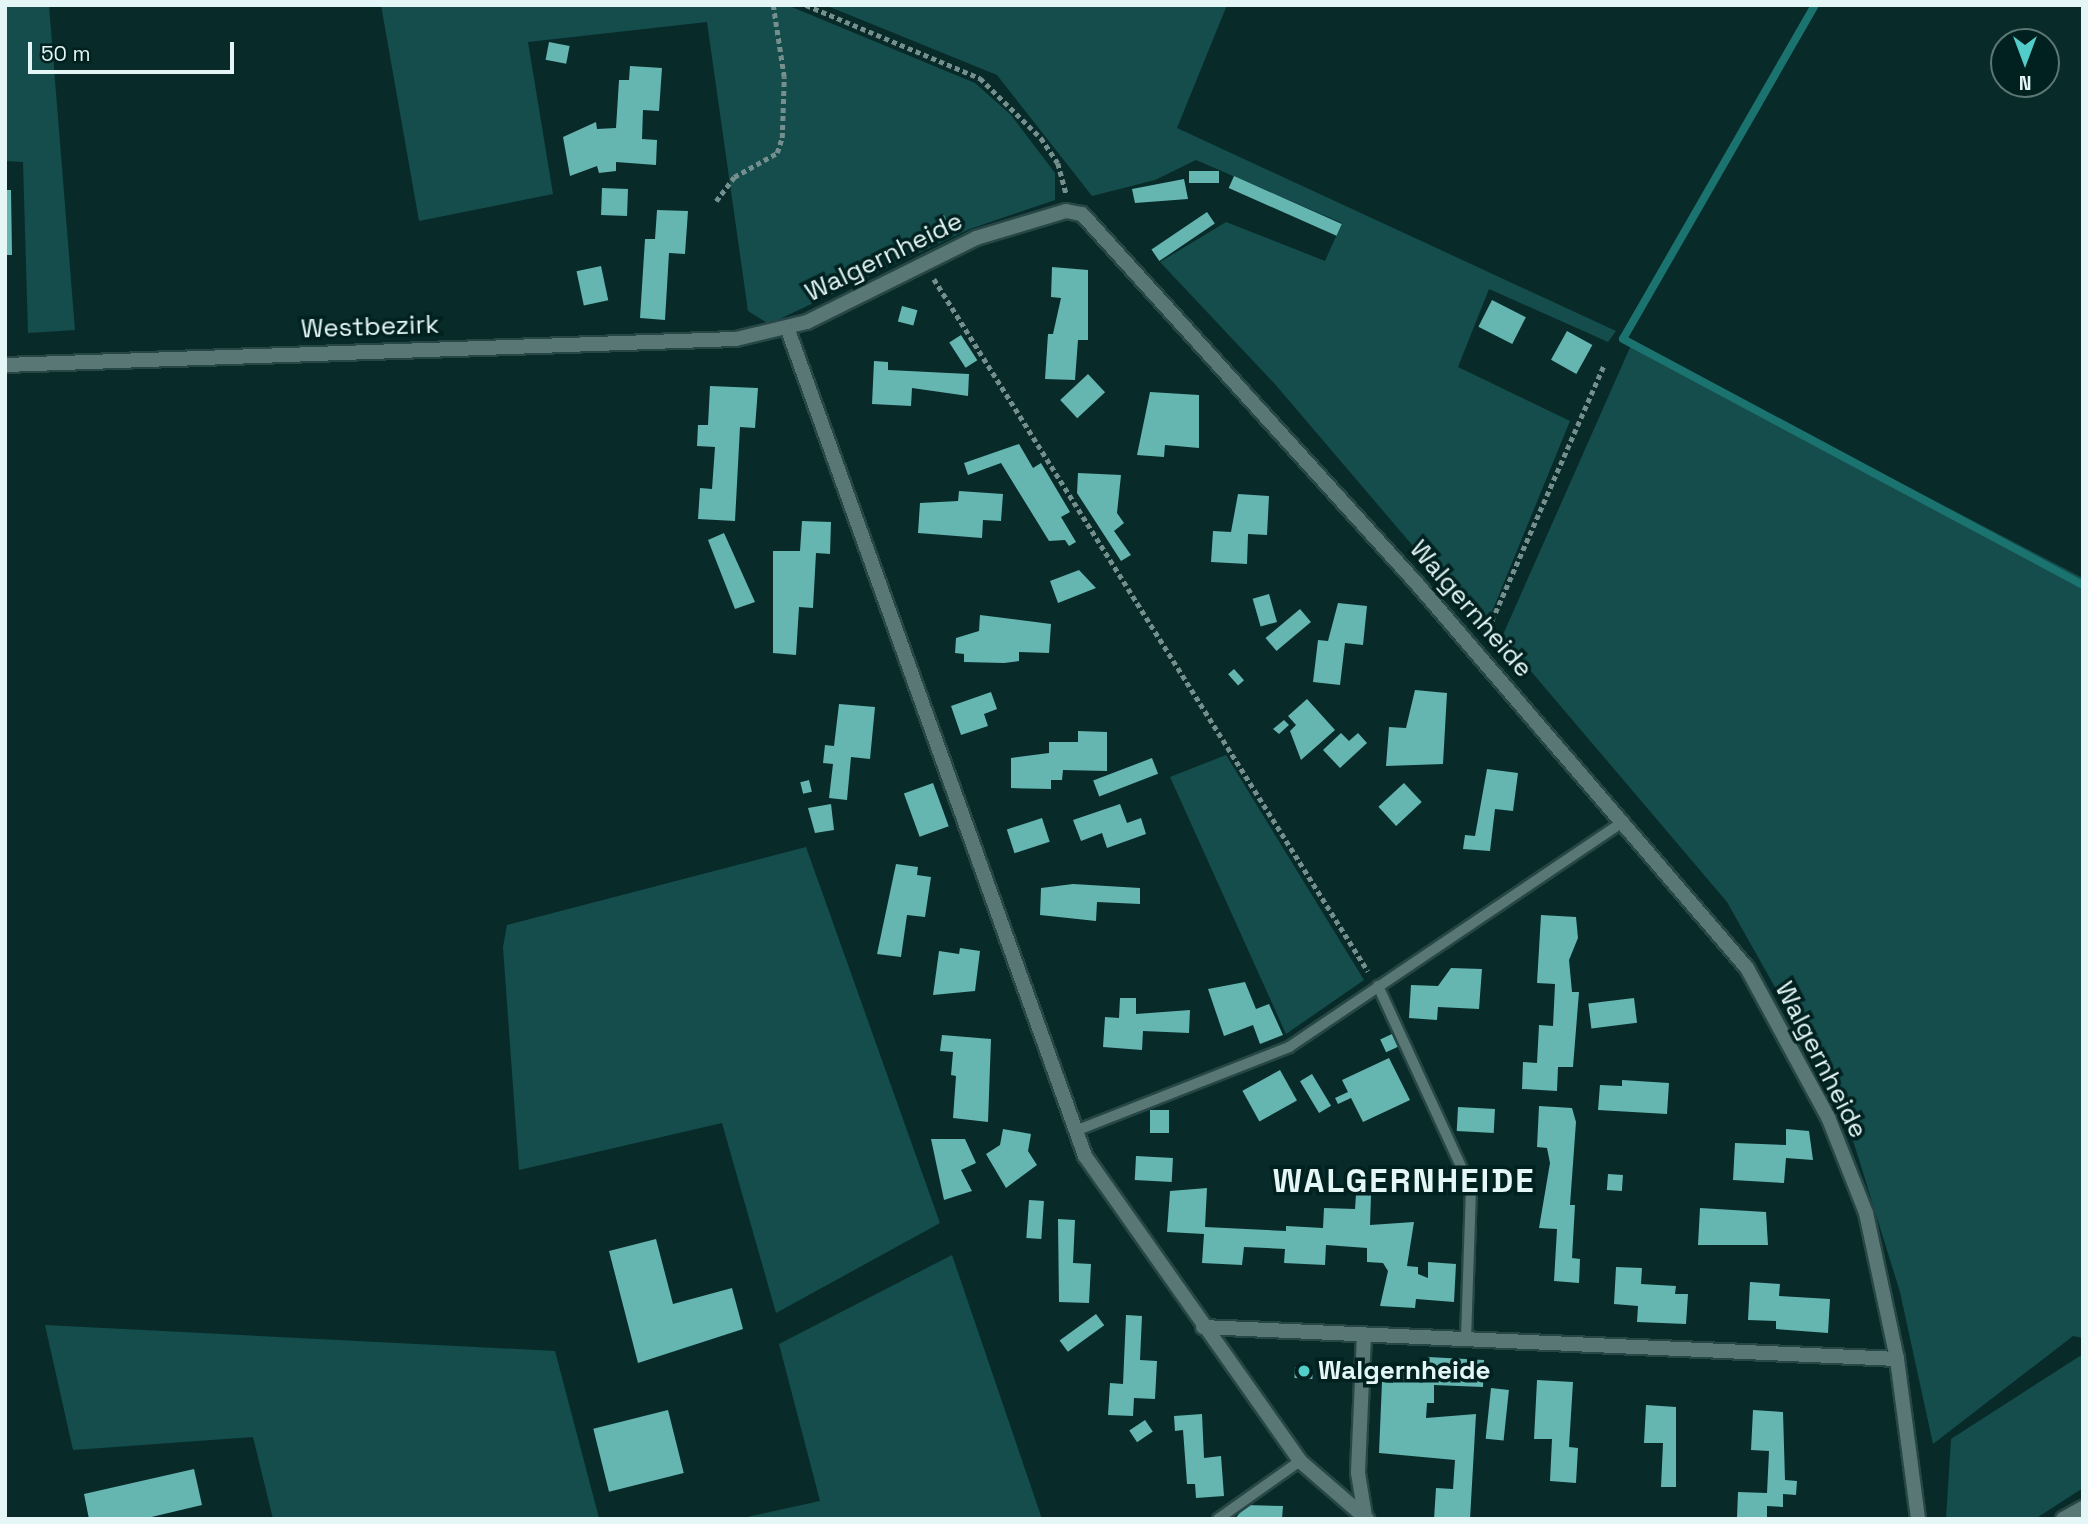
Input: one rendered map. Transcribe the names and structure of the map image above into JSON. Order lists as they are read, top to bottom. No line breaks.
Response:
{"streets":{"street":["Walgernheide","Westbezirk"]},"crossings":[["Walgernheide","Westbezirk"]],"districts":["WALGERNHEIDE"],"places":["Walgernheide"],"scale_bar":"50 m","north":"bottom"}
